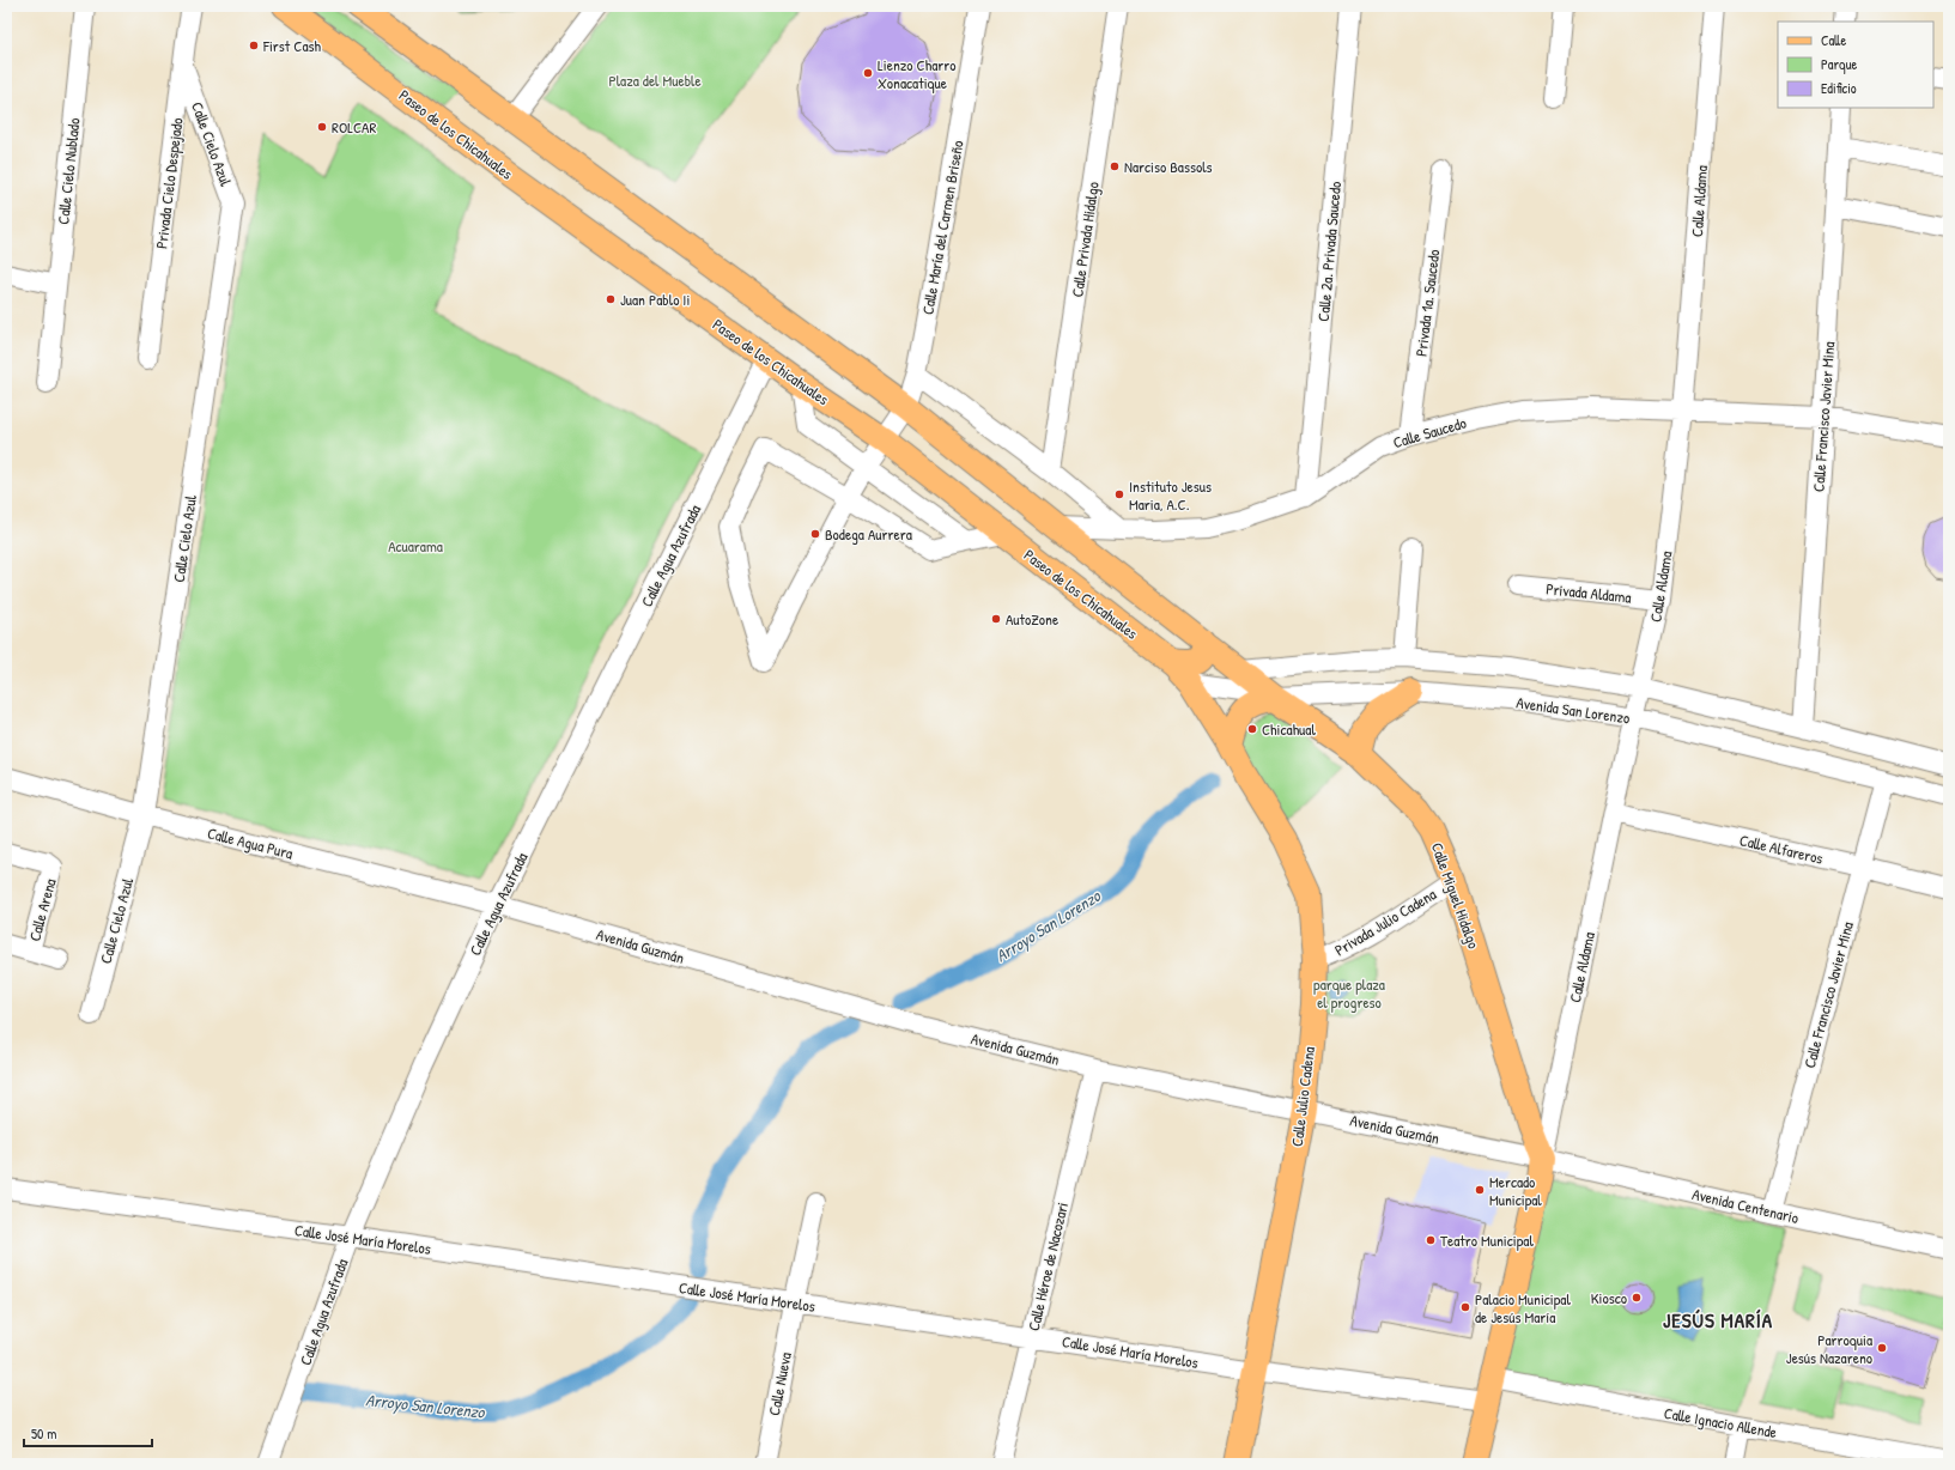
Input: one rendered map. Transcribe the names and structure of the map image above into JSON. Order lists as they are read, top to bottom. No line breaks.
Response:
{"streets":{"main road":["Paseo de los Chicahuales","Calle Miguel Hidalgo","Calle Julio Cadena"],"street":["Calle Cielo Azul","Calle Cielo Nublado","Privada Cielo Despejado","Calle Aldama","Calle María del Carmen Briseño","Calle Privada Hidalgo","Calle 2a. Privada Saucedo","Privada 1a. Saucedo","Calle Francisco Javier Mina","Calle Saucedo","Calle Agua Azufrada","Privada Aldama","Avenida San Lorenzo","Calle Agua Pura","Calle Alfareros","Calle Arena","Privada Julio Cadena","Avenida Guzmán","Avenida Centenario","Calle José María Morelos","Calle Héroe de Nacozari","Calle Nueva","Calle Ignacio Allende"]},"crossings":[["Paseo de los Chicahuales","Calle María del Carmen Briseño"],["Paseo de los Chicahuales","Calle Agua Azufrada"],["Paseo de los Chicahuales","Avenida San Lorenzo"],["Paseo de los Chicahuales","Calle Julio Cadena"],["Calle Cielo Azul","Privada Cielo Despejado"],["Calle Cielo Azul","Calle Agua Pura"],["Calle Aldama","Calle Saucedo"],["Calle Aldama","Privada Aldama"],["Calle Aldama","Avenida San Lorenzo"],["Calle Aldama","Calle Alfareros"],["Calle Aldama","Calle Miguel Hidalgo"],["Calle Aldama","Avenida Guzmán"],["Calle Aldama","Avenida Centenario"],["Calle 2a. Privada Saucedo","Calle Saucedo"],["Privada 1a. Saucedo","Calle Saucedo"],["Calle Francisco Javier Mina","Calle Saucedo"],["Calle Francisco Javier Mina","Avenida San Lorenzo"],["Calle Francisco Javier Mina","Calle Alfareros"],["Calle Francisco Javier Mina","Avenida Centenario"],["Calle Agua Azufrada","Calle Agua Pura"],["Calle Agua Azufrada","Avenida Guzmán"],["Calle Agua Azufrada","Calle José María Morelos"],["Avenida San Lorenzo","Calle Miguel Hidalgo"],["Calle Agua Pura","Avenida Guzmán"],["Calle Miguel Hidalgo","Privada Julio Cadena"],["Calle Miguel Hidalgo","Avenida Guzmán"],["Calle Miguel Hidalgo","Avenida Centenario"],["Privada Julio Cadena","Calle Julio Cadena"],["Avenida Guzmán","Calle Julio Cadena"],["Avenida Guzmán","Avenida Centenario"],["Avenida Guzmán","Calle Héroe de Nacozari"],["Calle Julio Cadena","Calle José María Morelos"],["Calle José María Morelos","Calle Héroe de Nacozari"],["Calle José María Morelos","Calle Nueva"],["Calle José María Morelos","Calle Ignacio Allende"]],"districts":["JESÚS MARÍA"],"water":["Arroyo San Lorenzo"],"parks":["Plaza del Mueble","Acuarama","parque plaza el progreso"],"places":["First Cash","Lienzo Charro Xonacatique","ROLCAR","Narciso Bassols","Juan Pablo Ii","Instituto Jesus Maria, A.C.","Bodega Aurrera","AutoZone","Chicahual","Mercado Municipal","Teatro Municipal","Kiosco","Palacio Municipal de Jesús María","Parroquia Jesús Nazareno"],"legend":["Calle","Parque","Edificio"],"scale_bar":"50 m"}
